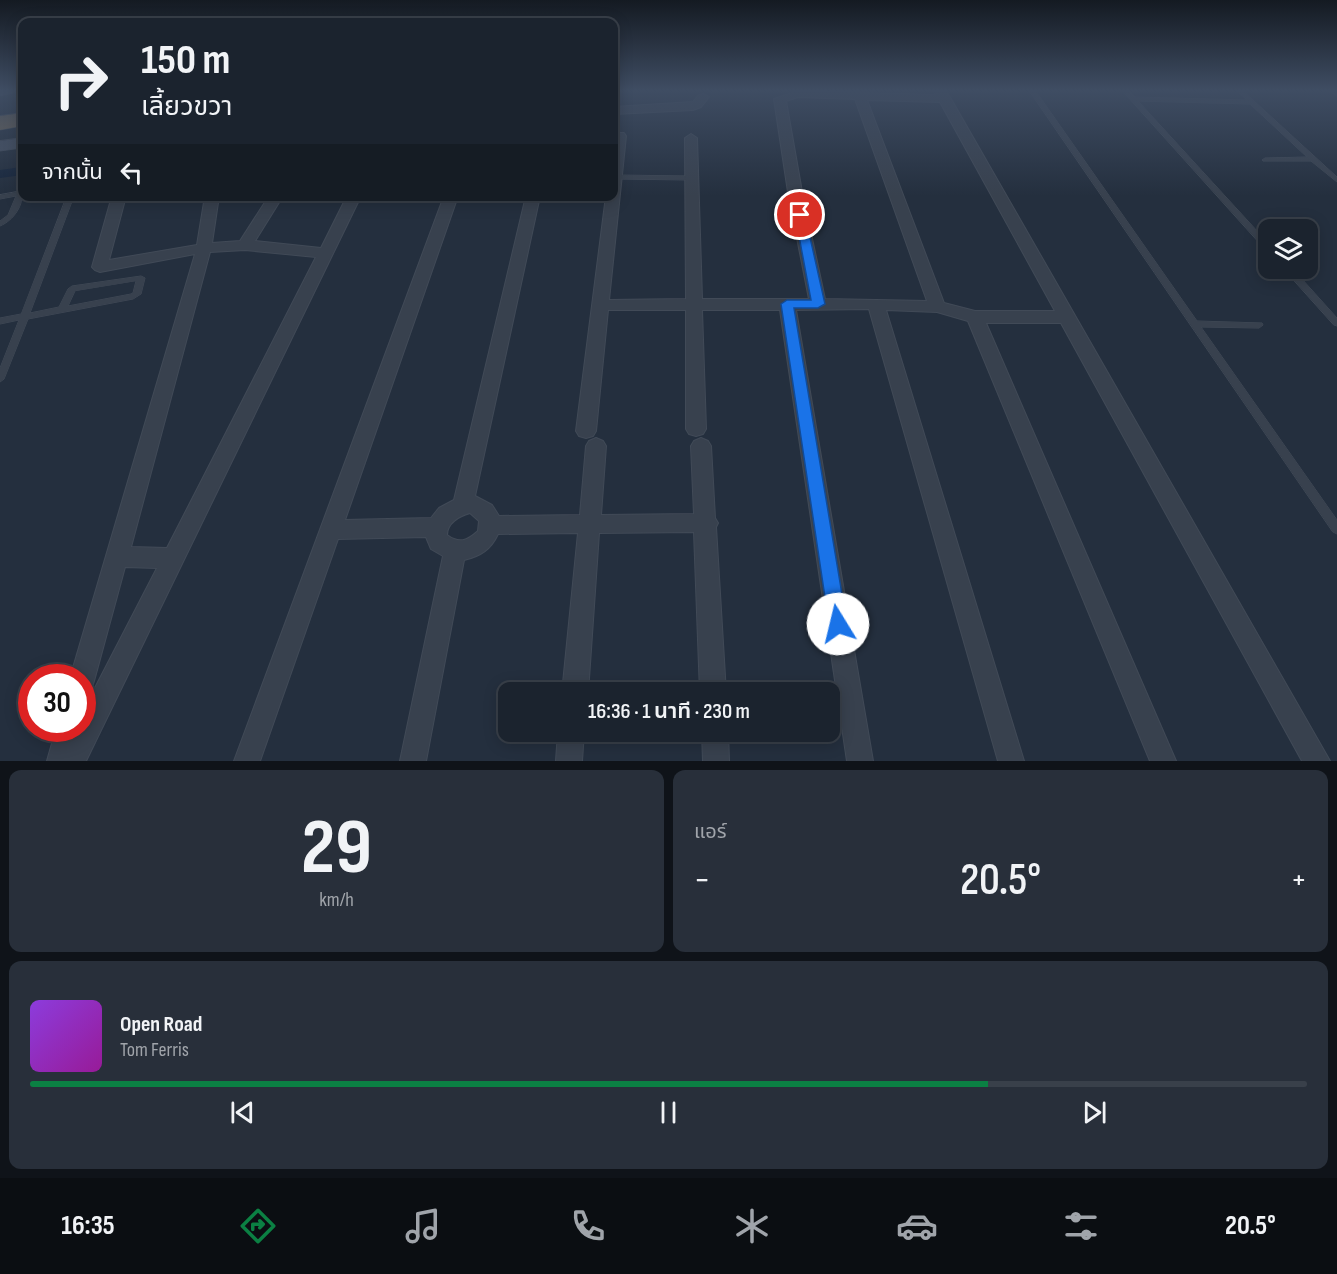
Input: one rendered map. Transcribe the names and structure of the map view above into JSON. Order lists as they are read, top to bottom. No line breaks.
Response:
{"page":{"turn":["150 m","เลี้ยวขวา"],"then":"จากนั้น","limit":"30","trip":"16:36 · 1 นาที · 230 m","tile":[["29","km/h"],"แอร์"],"heat":["−","20.5°","+"],"song":["Open Road","Tom Ferris"],"tabs":["16:35","20.5°"]}}
